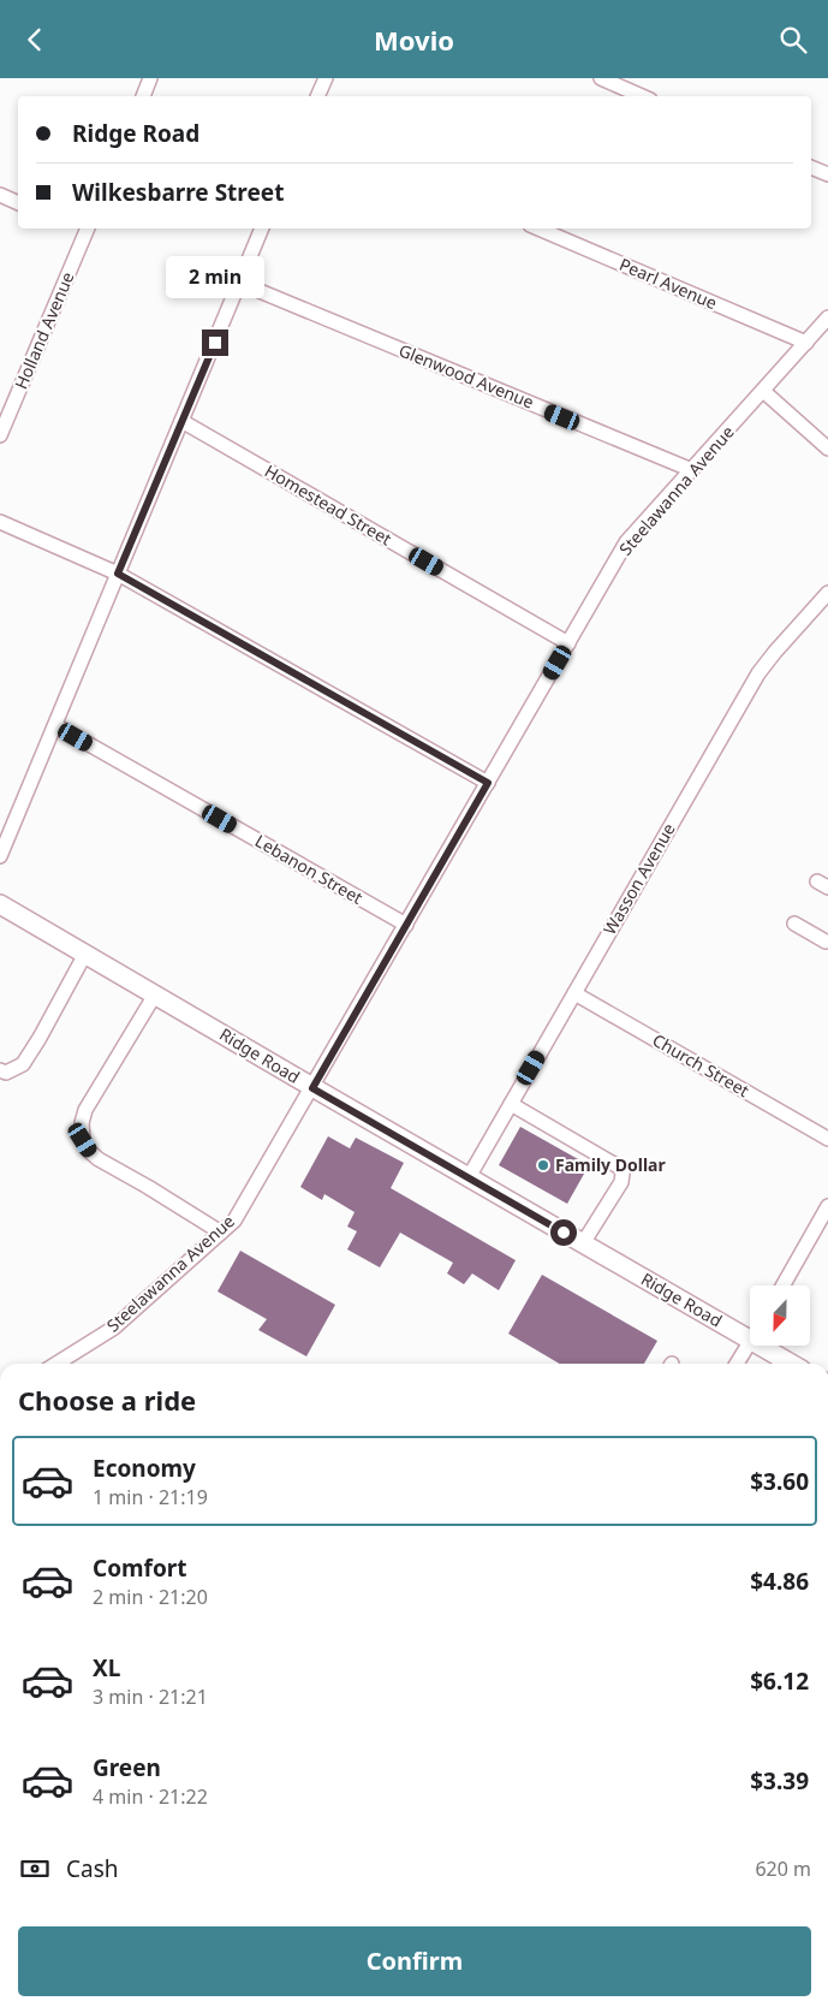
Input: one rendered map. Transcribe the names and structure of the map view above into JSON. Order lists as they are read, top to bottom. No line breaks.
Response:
{"streets":{"main road":["Ridge Road"],"street":["Pearl Avenue","Holland Avenue","Glenwood Avenue","Steelawanna Avenue","Homestead Street","Lebanon Street","Wasson Avenue","Church Street"]},"crossings":[["Pearl Avenue","Steelawanna Avenue"],["Glenwood Avenue","Steelawanna Avenue"],["Steelawanna Avenue","Homestead Street"],["Steelawanna Avenue","Lebanon Street"],["Steelawanna Avenue","Ridge Road"],["Wasson Avenue","Ridge Road"],["Wasson Avenue","Church Street"]],"places":["Family Dollar"],"north":"bottom","page":{"header":"Movio","banner":["Ridge Road","Wilkesbarre Street"],"bubble":"2 min","heading":"Choose a ride","list":[{"name":"Economy","note":"1 min · 21:19","value":"$3.60"},{"name":"Comfort","note":"2 min · 21:20","value":"$4.86"},{"name":"XL","note":"3 min · 21:21","value":"$6.12"},{"name":"Green","note":"4 min · 21:22","value":"$3.39"}],"pay":["Cash","620 m"],"buttons":"Confirm"}}
